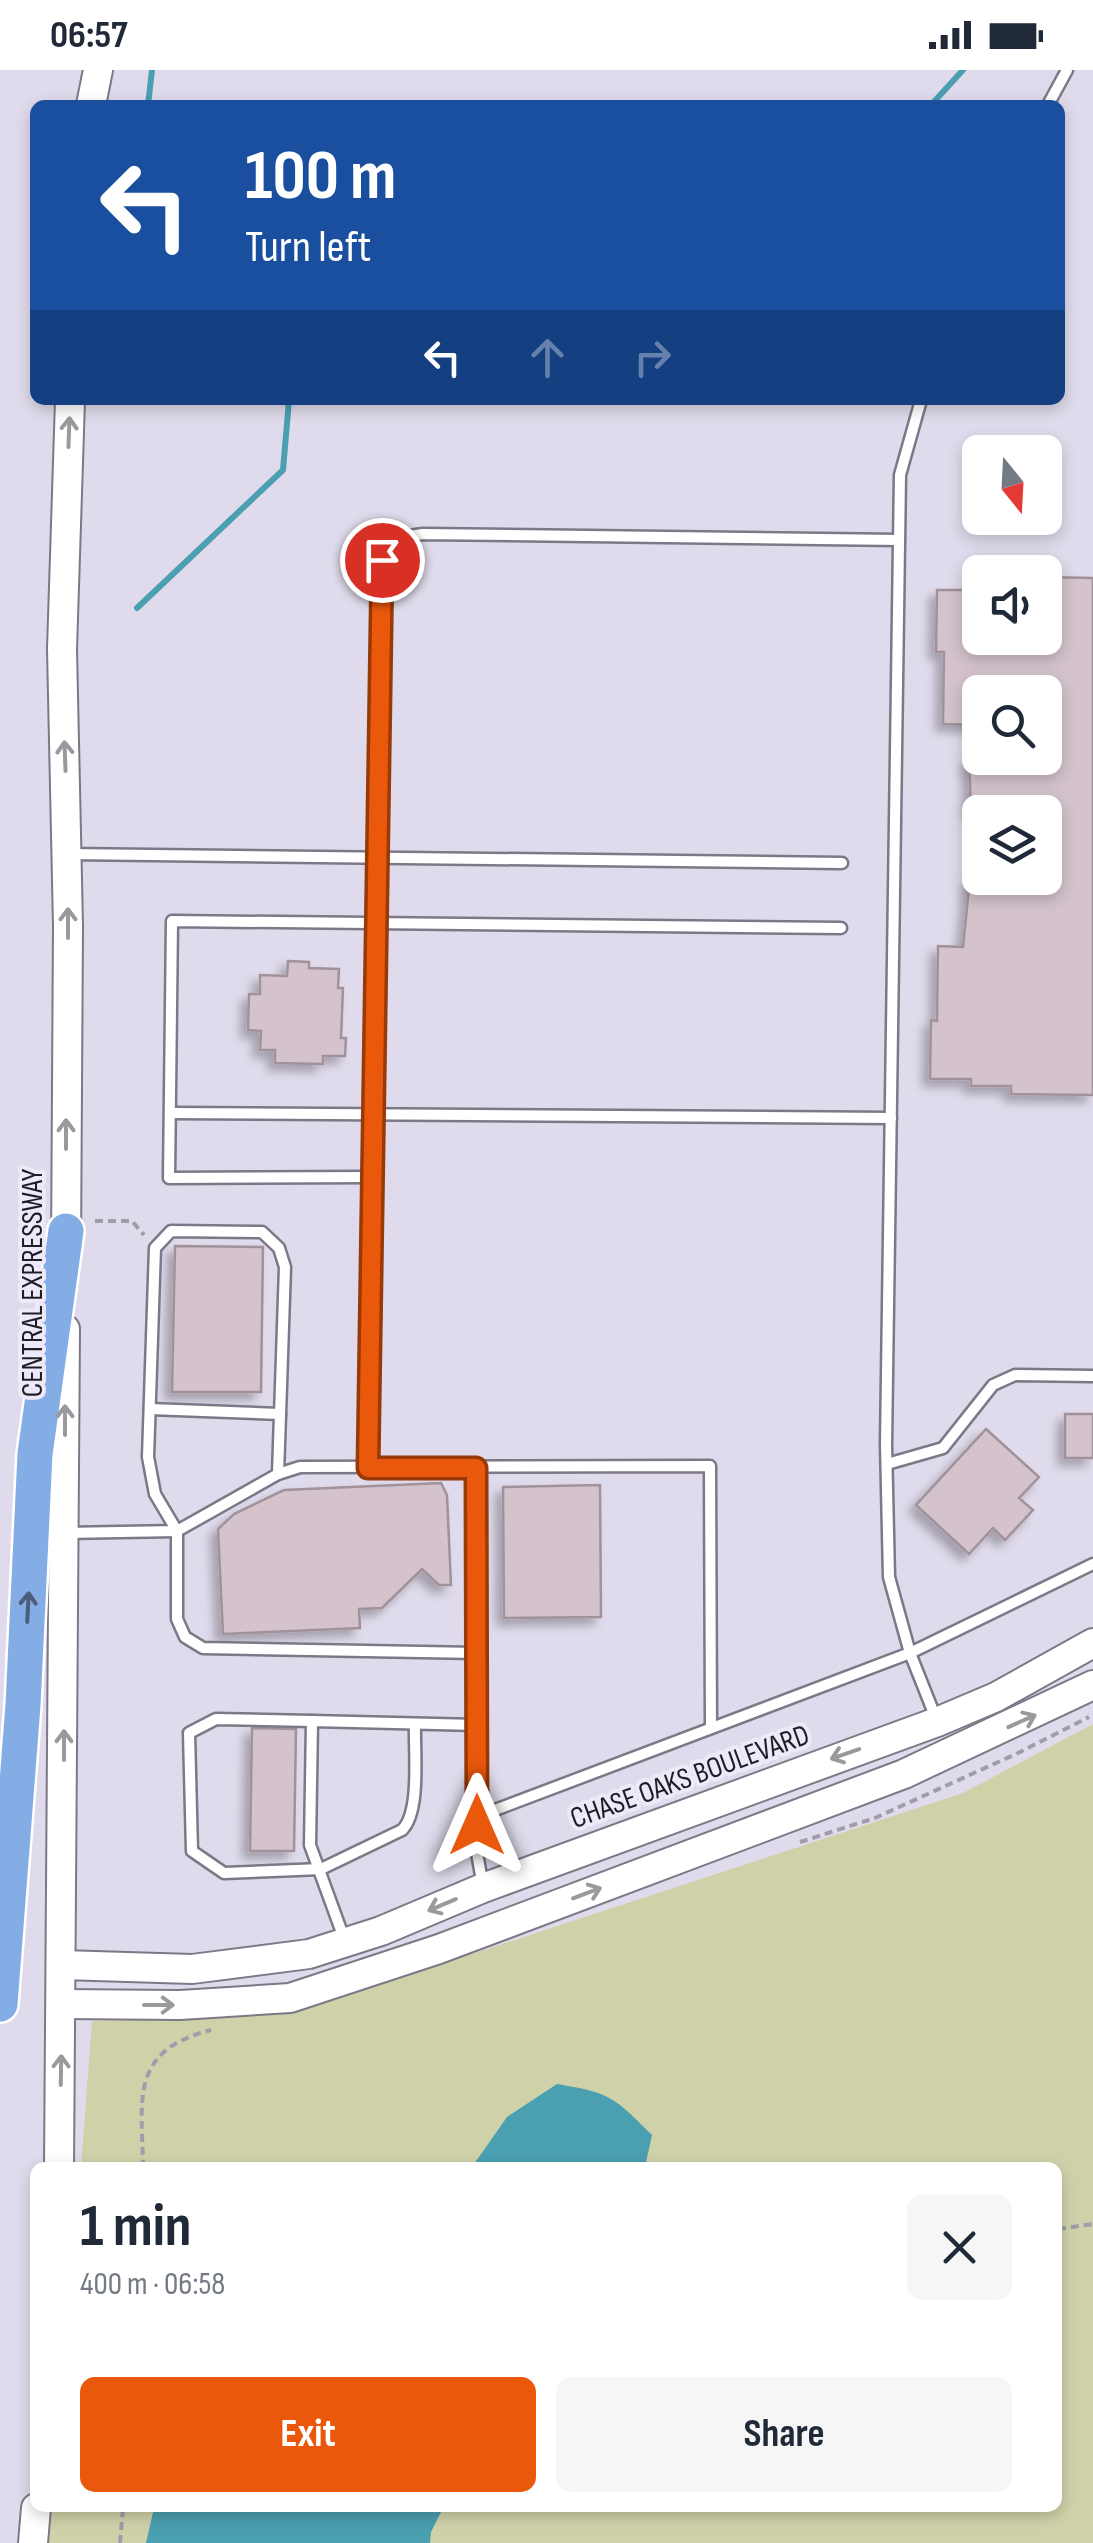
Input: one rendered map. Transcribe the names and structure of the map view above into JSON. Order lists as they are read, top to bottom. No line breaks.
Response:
{"streets":{"street":["CENTRAL EXPRESSWAY","CHASE OAKS BOULEVARD"]},"crossings":[["CENTRAL EXPRESSWAY","CHASE OAKS BOULEVARD"]],"one_way":["CENTRAL EXPRESSWAY"],"north":"bottom","page":{"status":"06:57","turn":["100 m","Turn left"],"heading":["1 min","400 m · 06:58"],"buttons":["Exit","Share"]}}
